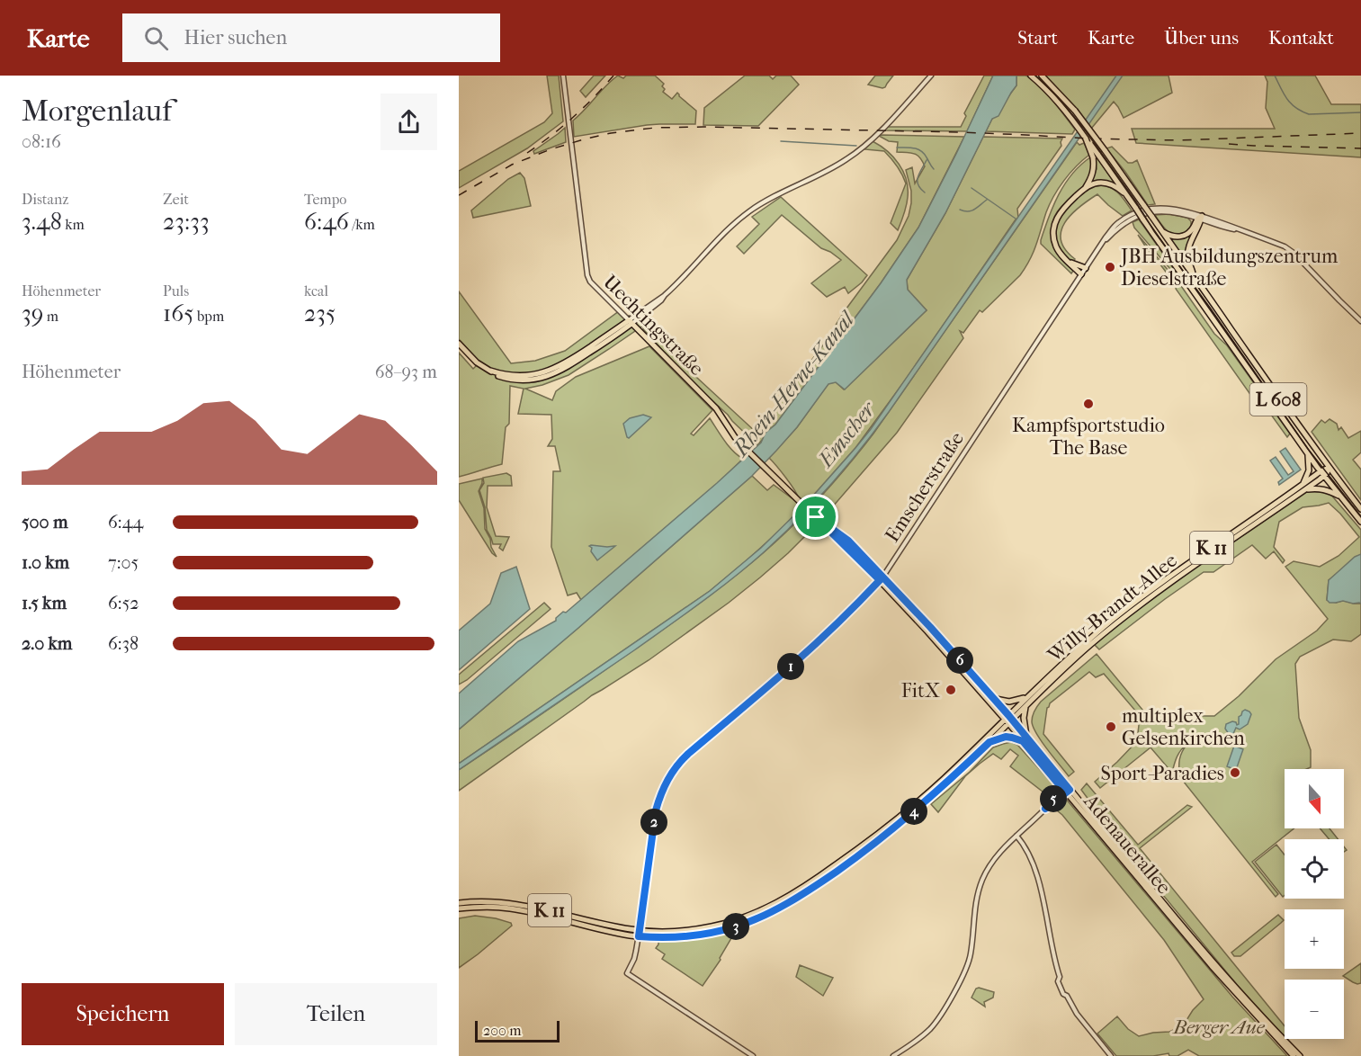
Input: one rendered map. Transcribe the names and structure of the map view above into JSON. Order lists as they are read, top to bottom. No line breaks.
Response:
{"streets":{"main road":["Uechtingstraße","L 608","K 11","Willy-Brandt-Allee","Adenauerallee"],"street":["Emscherstraße"]},"crossings":[["Uechtingstraße","Adenauerallee"],["L 608","Emscherstraße"],["L 608","Willy-Brandt-Allee"],["Emscherstraße","Willy-Brandt-Allee"],["Emscherstraße","Adenauerallee"],["Willy-Brandt-Allee","Adenauerallee"]],"water":["Rhein-Herne-Kanal","Emscher"],"parks":["Berger Aue"],"places":["JBH Ausbildungszentrum Dieselstraße","Kampfsportstudio The Base","FitX","multiplex Gelsenkirchen","Sport-Paradies"],"scale_bar":"200 m","north":"bottom","page":{"header":"Karte","search":"Hier suchen","nav":["Start","Karte","Über uns","Kontakt"],"heading":["Morgenlauf","08:16"],"stats":[["Distanz","3.48 km"],["Zeit","23:33"],["Tempo","6:46 /km"],["Höhenmeter","39 m"],["Puls","165 bpm"],["kcal","235"]],"chart":["Höhenmeter","68–93 m"],"list":[{"name":"500 m","note":"6:44"},{"name":"1.0 km","note":"7:05"},{"name":"1.5 km","note":"6:52"},{"name":"2.0 km","note":"6:38"}],"pins":["6","1","5","4","2","3"],"map_buttons":["+","−"],"buttons":["Speichern","Teilen"],"scale":"200 m"}}
